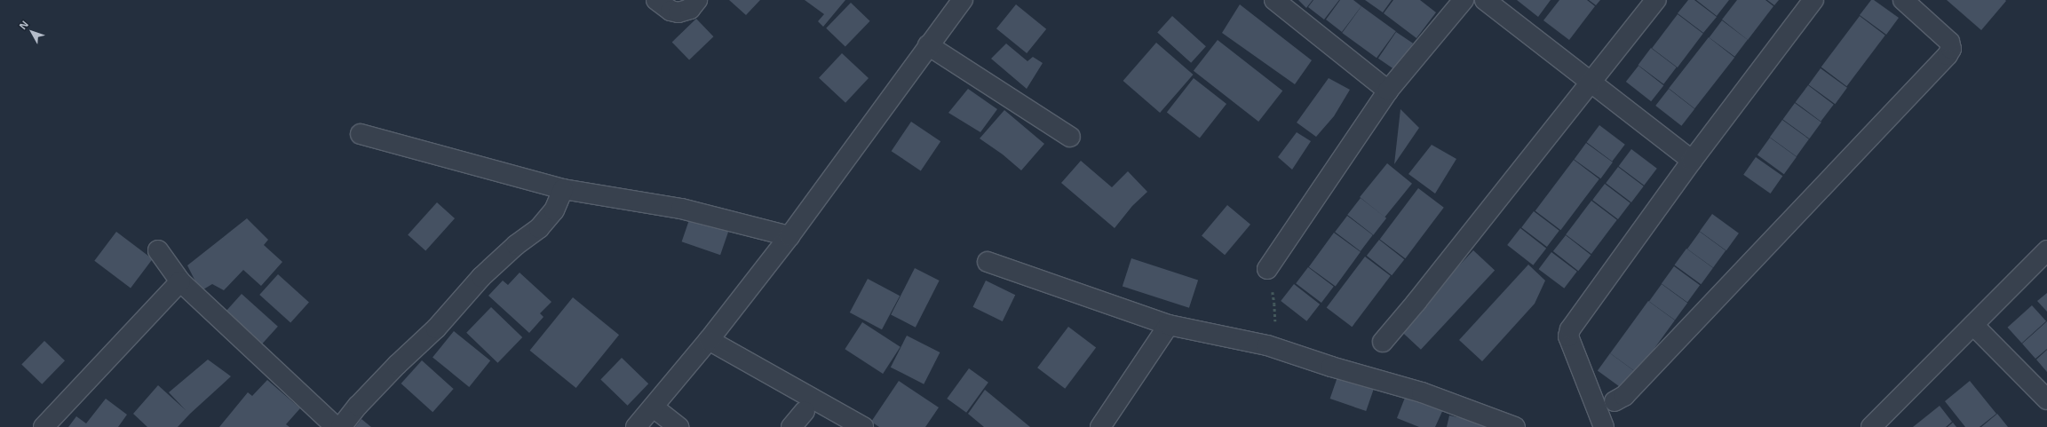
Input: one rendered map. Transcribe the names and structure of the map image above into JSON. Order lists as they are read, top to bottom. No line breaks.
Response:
{"north":"top left"}
